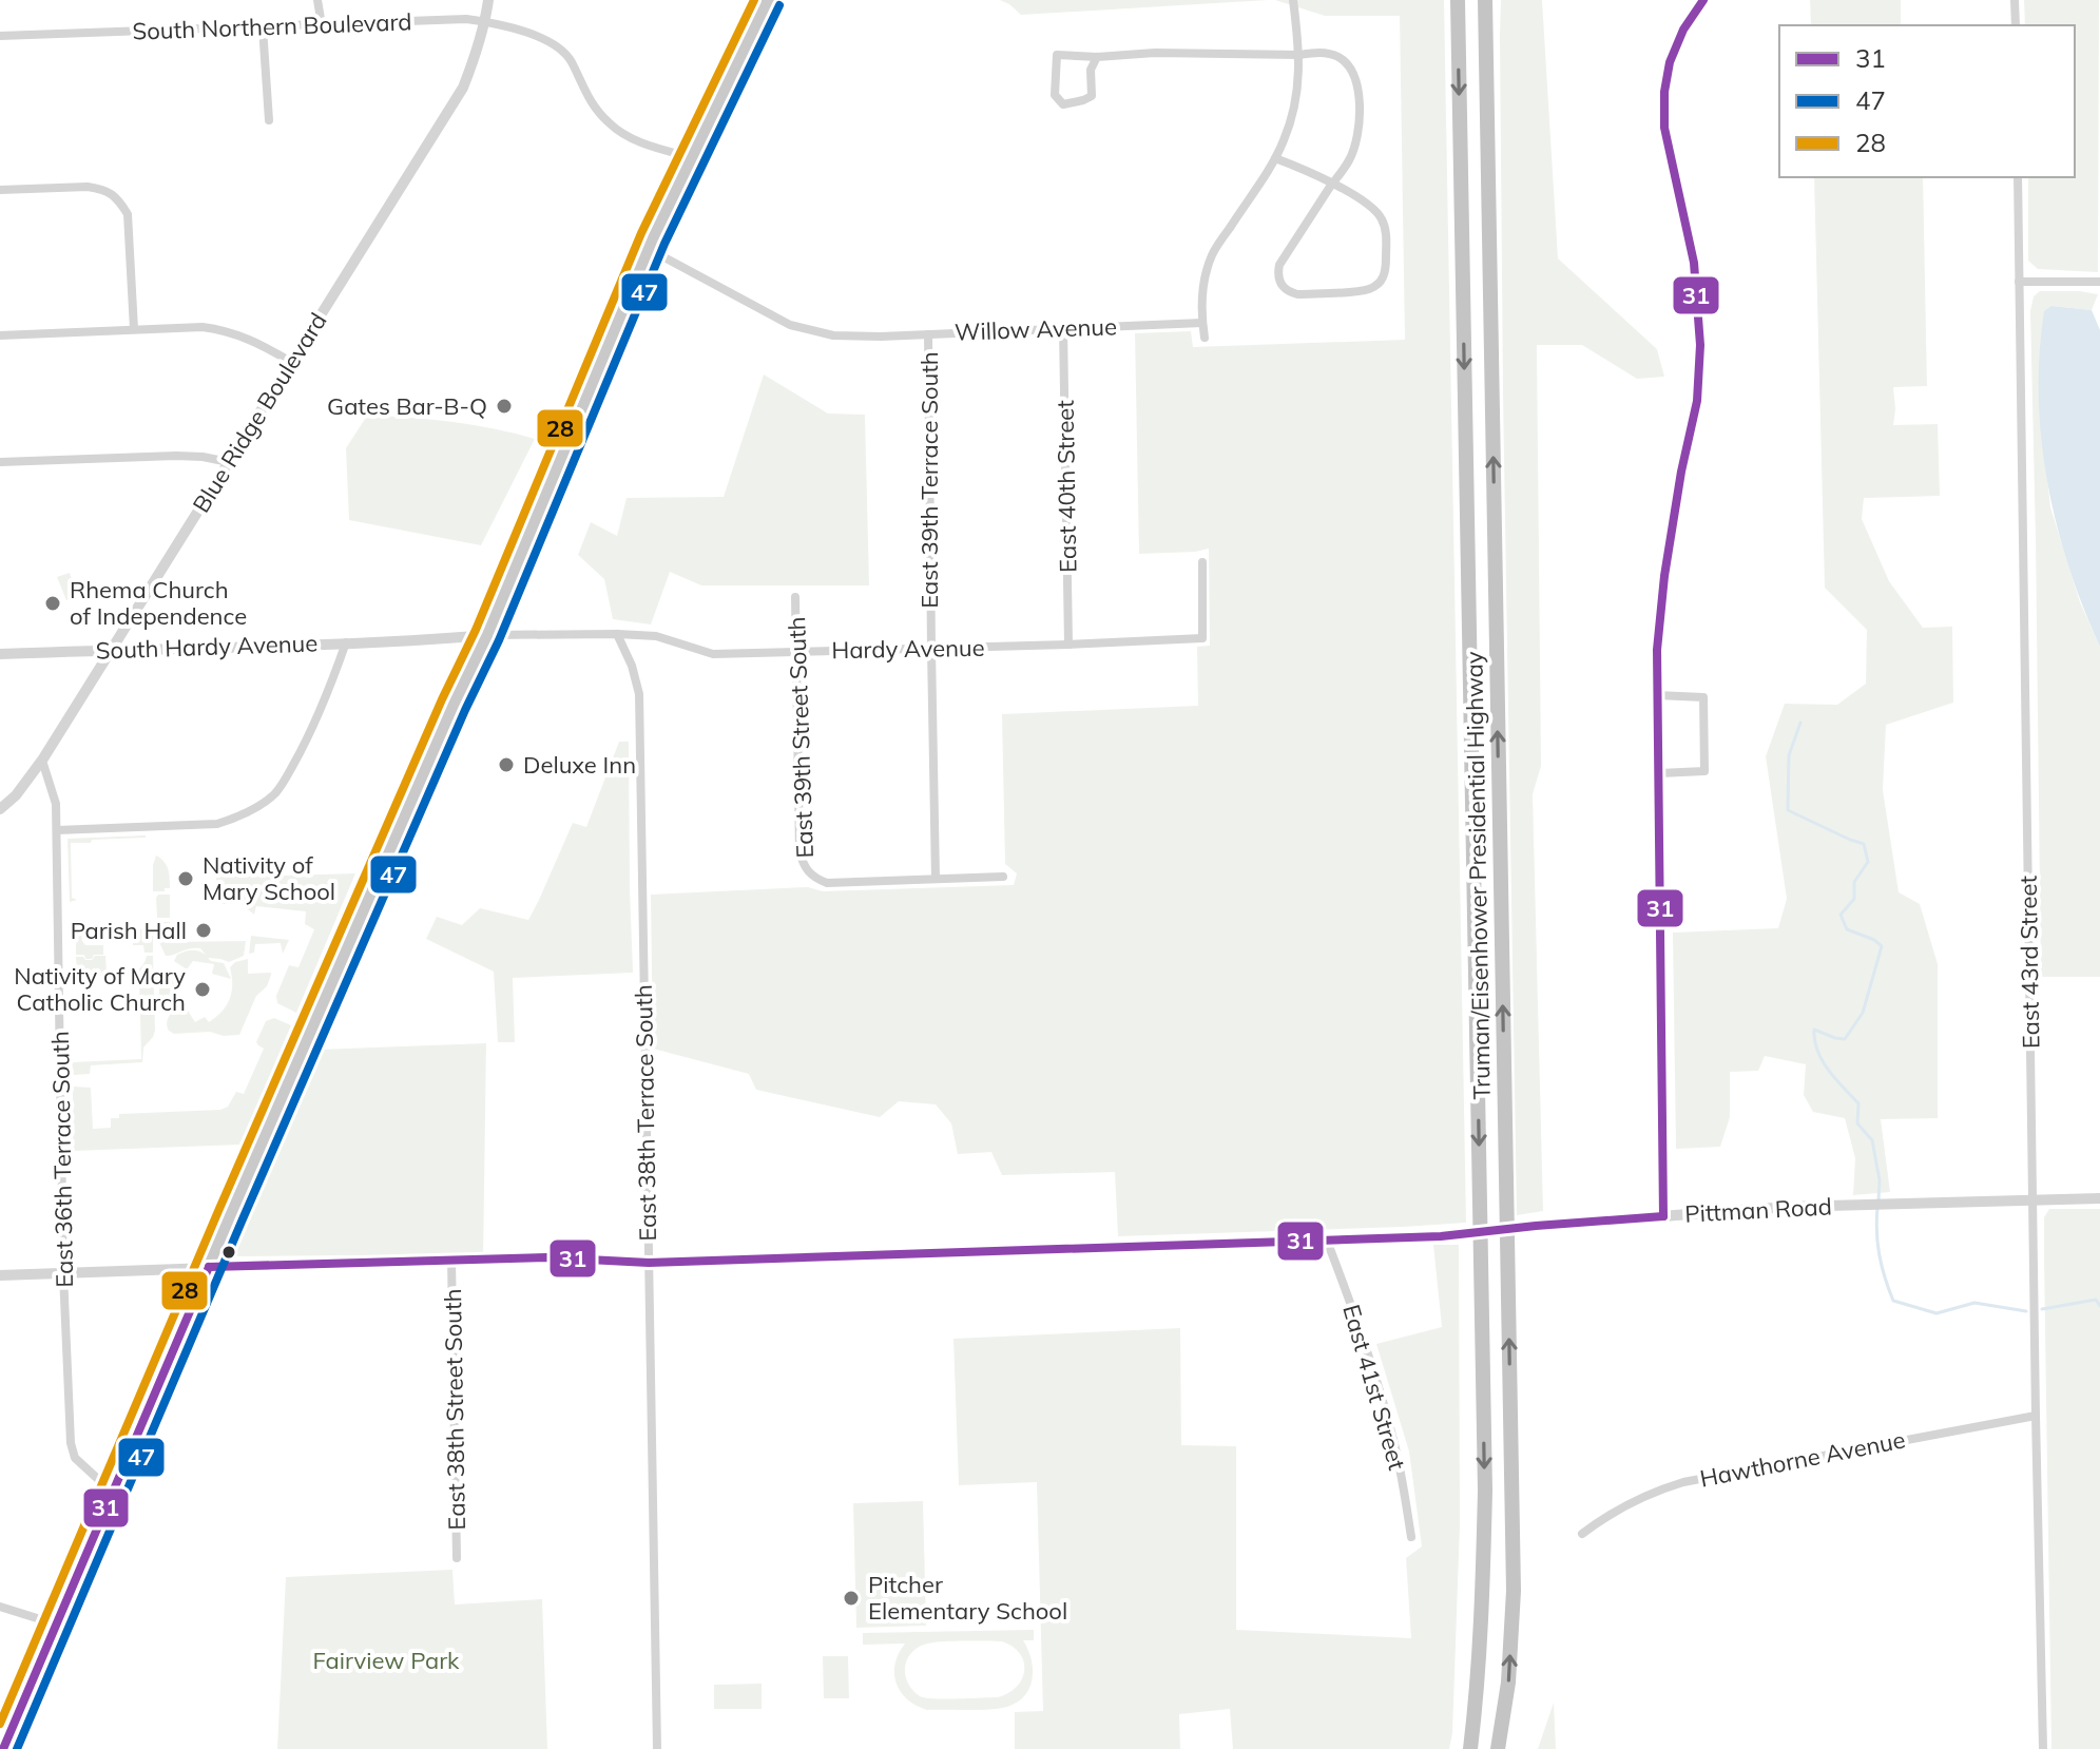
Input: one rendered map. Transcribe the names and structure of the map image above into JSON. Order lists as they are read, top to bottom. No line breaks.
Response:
{"streets":{"highway":["Truman/Eisenhower Presidential Highway"],"street":["South Northern Boulevard","Willow Avenue","Blue Ridge Boulevard","East 39th Terrace South","East 40th Street","South Hardy Avenue","Hardy Avenue","East 39th Street South","East 43rd Street","East 38th Terrace South","East 36th Terrace South","Pittman Road","East 41st Street","East 38th Street South","Hawthorne Avenue"]},"crossings":[["South Northern Boulevard","Blue Ridge Boulevard"],["Willow Avenue","East 39th Terrace South"],["Willow Avenue","East 40th Street"],["Blue Ridge Boulevard","South Hardy Avenue"],["Blue Ridge Boulevard","East 36th Terrace South"],["East 39th Terrace South","Hardy Avenue"],["East 39th Terrace South","East 39th Street South"],["East 40th Street","Hardy Avenue"],["South Hardy Avenue","Hardy Avenue"],["South Hardy Avenue","East 38th Terrace South"],["Hardy Avenue","East 39th Street South"],["Hardy Avenue","East 38th Terrace South"],["East 43rd Street","Pittman Road"],["East 43rd Street","Hawthorne Avenue"],["East 38th Terrace South","Pittman Road"],["East 36th Terrace South","Pittman Road"],["Pittman Road","East 41st Street"],["Pittman Road","East 38th Street South"]],"parks":["Fairview Park"],"places":["Gates Bar-B-Q","Rhema Church of Independence","Deluxe Inn","Nativity of Mary School","Parish Hall","Nativity of Mary Catholic Church","Pitcher Elementary School"],"lines":["transit line 31","transit line 28","transit line 47"],"legend":["31","47","28"]}
